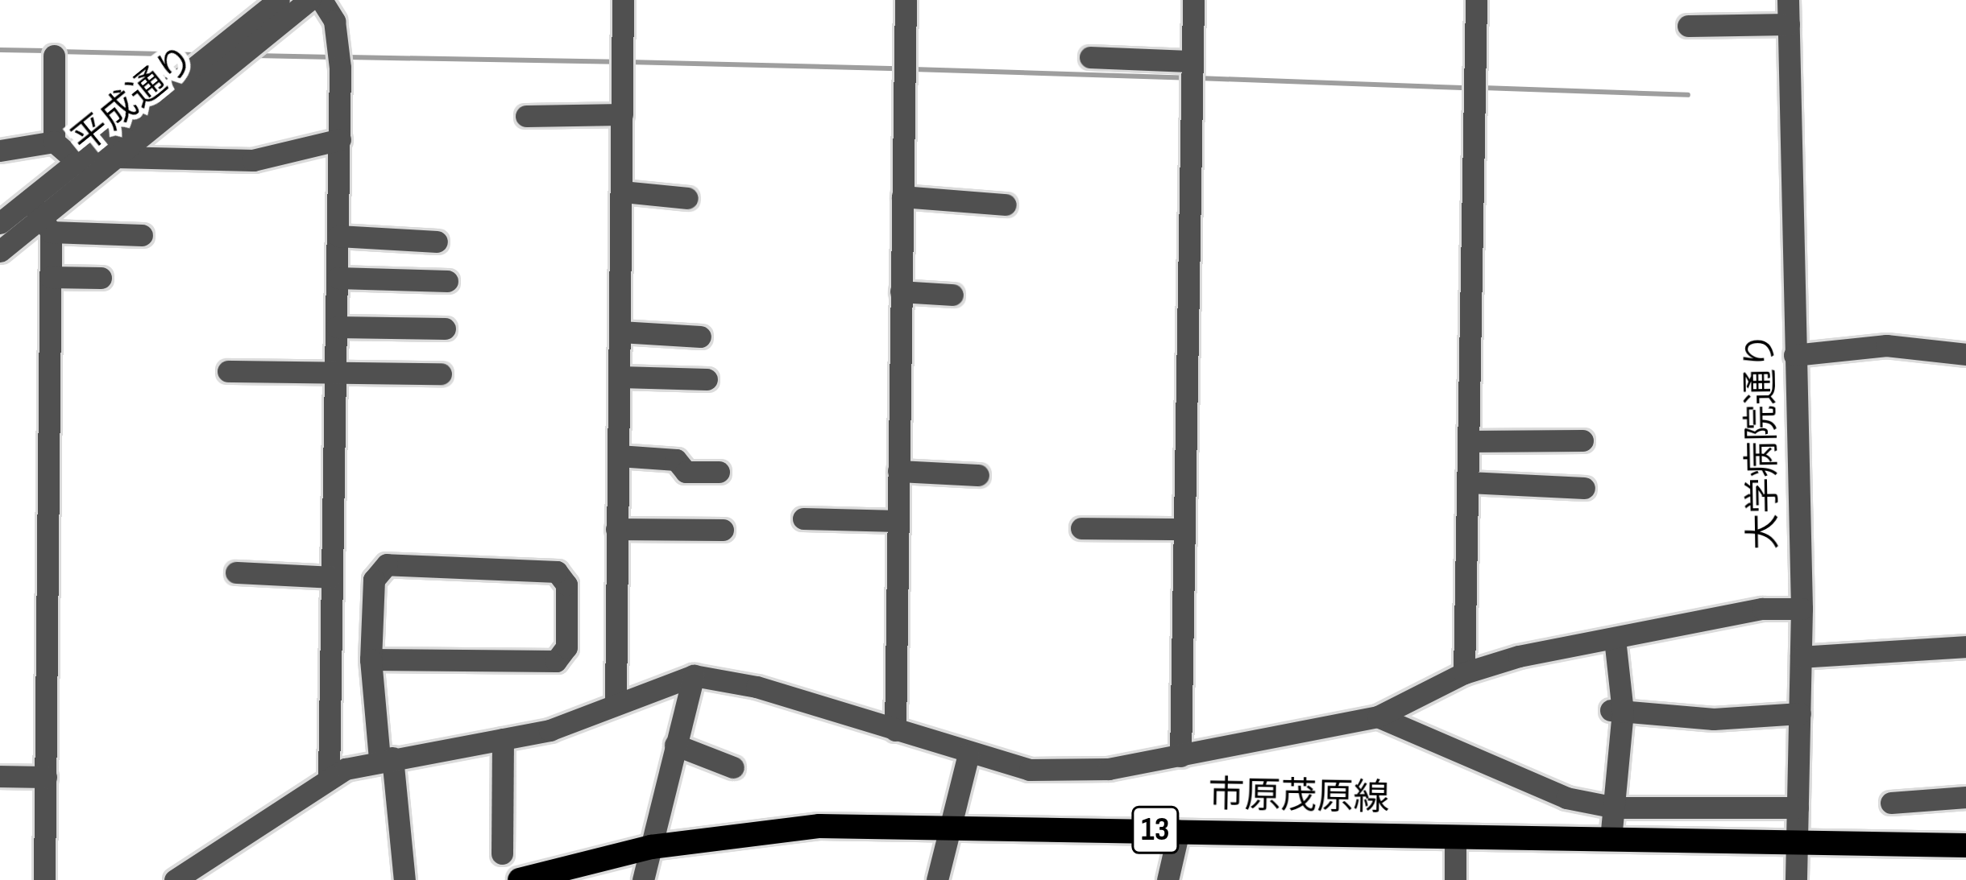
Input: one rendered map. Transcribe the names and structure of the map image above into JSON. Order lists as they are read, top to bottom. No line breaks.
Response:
{"streets":{"main road":["市原茂原線","13"],"street":["平成通り","大学病院通り"]},"crossings":[["大学病院通り","市原茂原線"]]}
